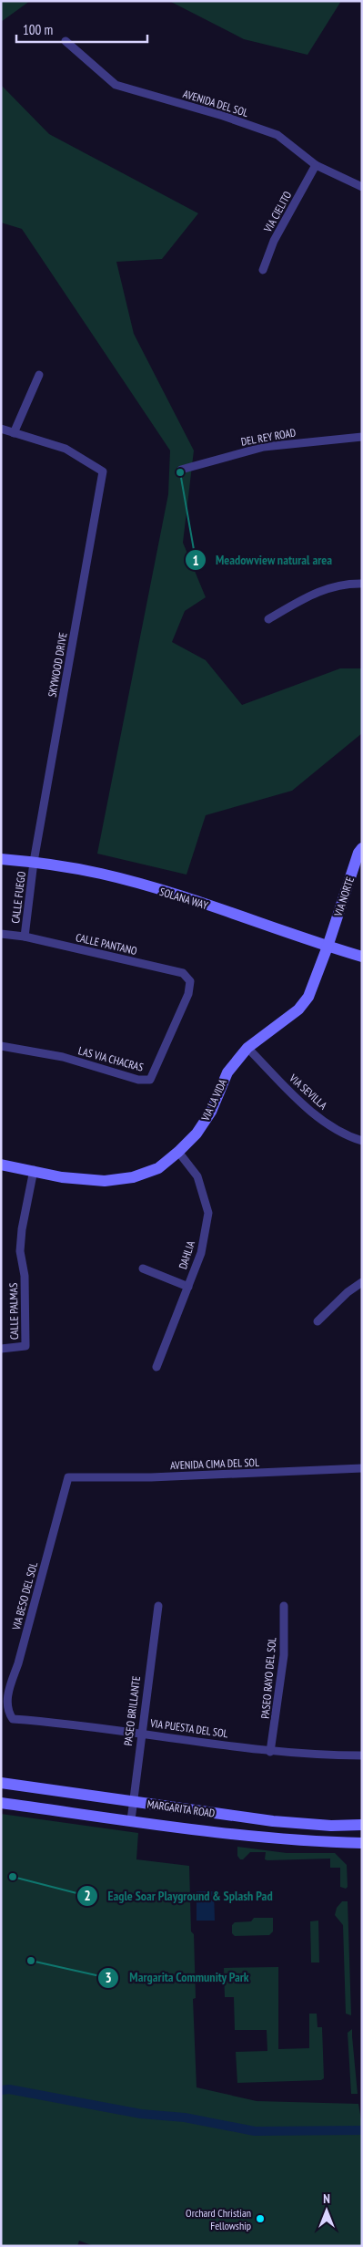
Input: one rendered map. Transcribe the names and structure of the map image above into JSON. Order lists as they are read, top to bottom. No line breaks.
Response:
{"streets":{"street":["AVENIDA DEL SOL","VIA CIELITO","DEL REY ROAD","SKYWOOD DRIVE","VIA NORTE","CALLE FUEGO","SOLANA WAY","CALLE PANTANO","LAS VIA CHACRAS","VIA SEVILLA","VIA LA VIDA","DAHLIA","CALLE PALMAS","AVENIDA CIMA DEL SOL","VIA BESO DEL SOL","PASEO RAYO DEL SOL","PASEO BRILLANTE","VIA PUESTA DEL SOL","MARGARITA ROAD"]},"crossings":[["AVENIDA DEL SOL","VIA CIELITO"],["SKYWOOD DRIVE","CALLE FUEGO"],["SKYWOOD DRIVE","SOLANA WAY"],["VIA NORTE","SOLANA WAY"],["VIA NORTE","VIA LA VIDA"],["CALLE FUEGO","SOLANA WAY"],["CALLE FUEGO","CALLE PANTANO"],["SOLANA WAY","VIA LA VIDA"],["CALLE PANTANO","LAS VIA CHACRAS"],["VIA SEVILLA","VIA LA VIDA"],["VIA LA VIDA","DAHLIA"],["VIA LA VIDA","CALLE PALMAS"],["AVENIDA CIMA DEL SOL","VIA BESO DEL SOL"],["VIA BESO DEL SOL","VIA PUESTA DEL SOL"],["PASEO RAYO DEL SOL","VIA PUESTA DEL SOL"],["PASEO BRILLANTE","VIA PUESTA DEL SOL"],["PASEO BRILLANTE","MARGARITA ROAD"]],"places":["Meadowview natural area","Eagle Soar Playground & Splash Pad","Margarita Community Park","Orchard Christian Fellowship"],"scale_bar":"100 m","north":"top"}
